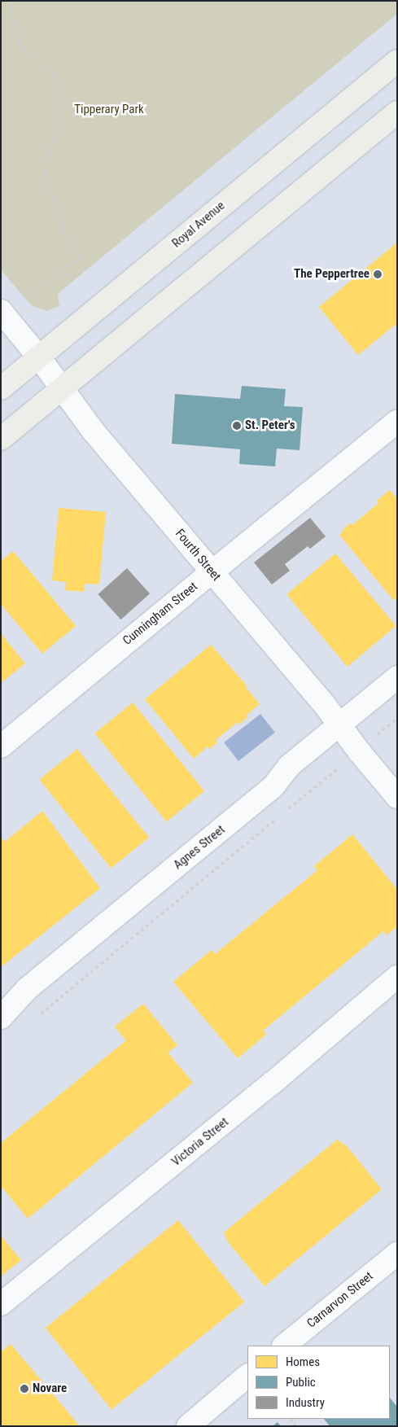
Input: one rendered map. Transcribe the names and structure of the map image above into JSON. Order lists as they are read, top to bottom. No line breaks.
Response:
{"streets":{"main road":["Royal Avenue"],"street":["Fourth Street","Cunningham Street","Agnes Street","Victoria Street","Carnarvon Street"]},"crossings":[["Royal Avenue","Fourth Street"],["Fourth Street","Cunningham Street"],["Fourth Street","Agnes Street"]],"parks":["Tipperary Park"],"places":["The Peppertree","St. Peter's","Novare"],"legend":["Homes","Public","Industry"]}
